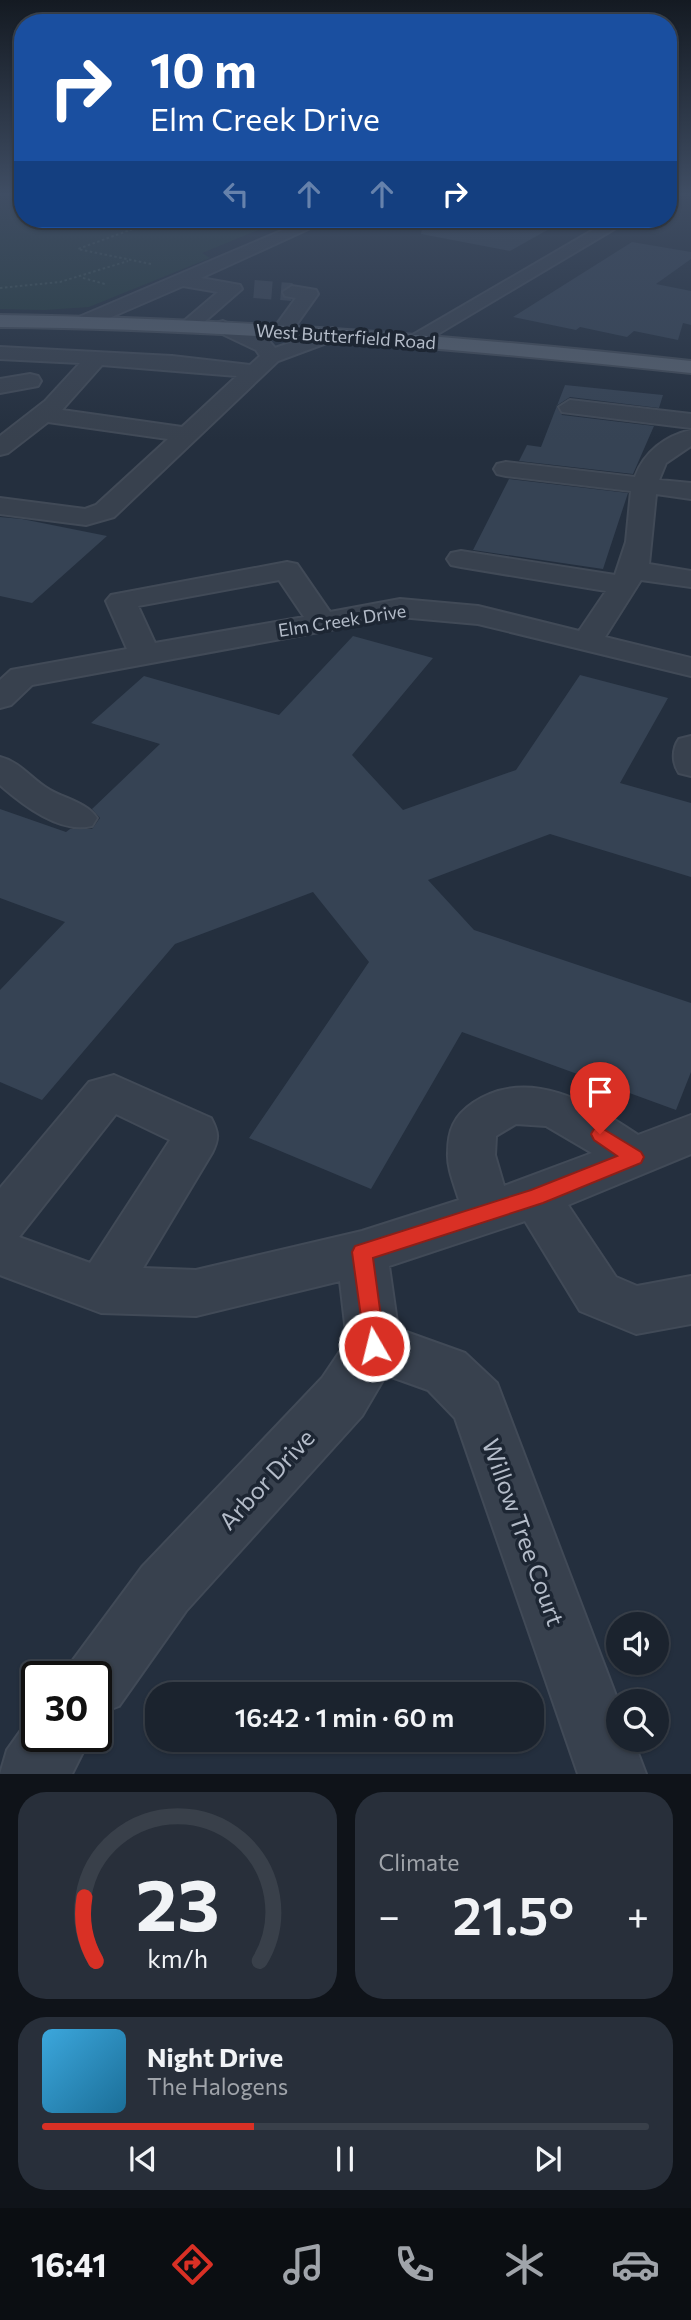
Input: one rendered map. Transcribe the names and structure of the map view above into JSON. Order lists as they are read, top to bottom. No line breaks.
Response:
{"streets":{"main road":["West Butterfield Road"],"street":["Elm Creek Drive","Arbor Drive","Willow Tree Court"]},"crossings":[["Arbor Drive","Willow Tree Court"]],"page":{"turn":["10 m","Elm Creek Drive"],"limit":"30","trip":"16:42 · 1 min · 60 m","tile":"Climate","heat":["−","21.5°","+"],"song":["Night Drive","The Halogens"],"tabs":"16:41","gauge":["23","km/h"]}}
